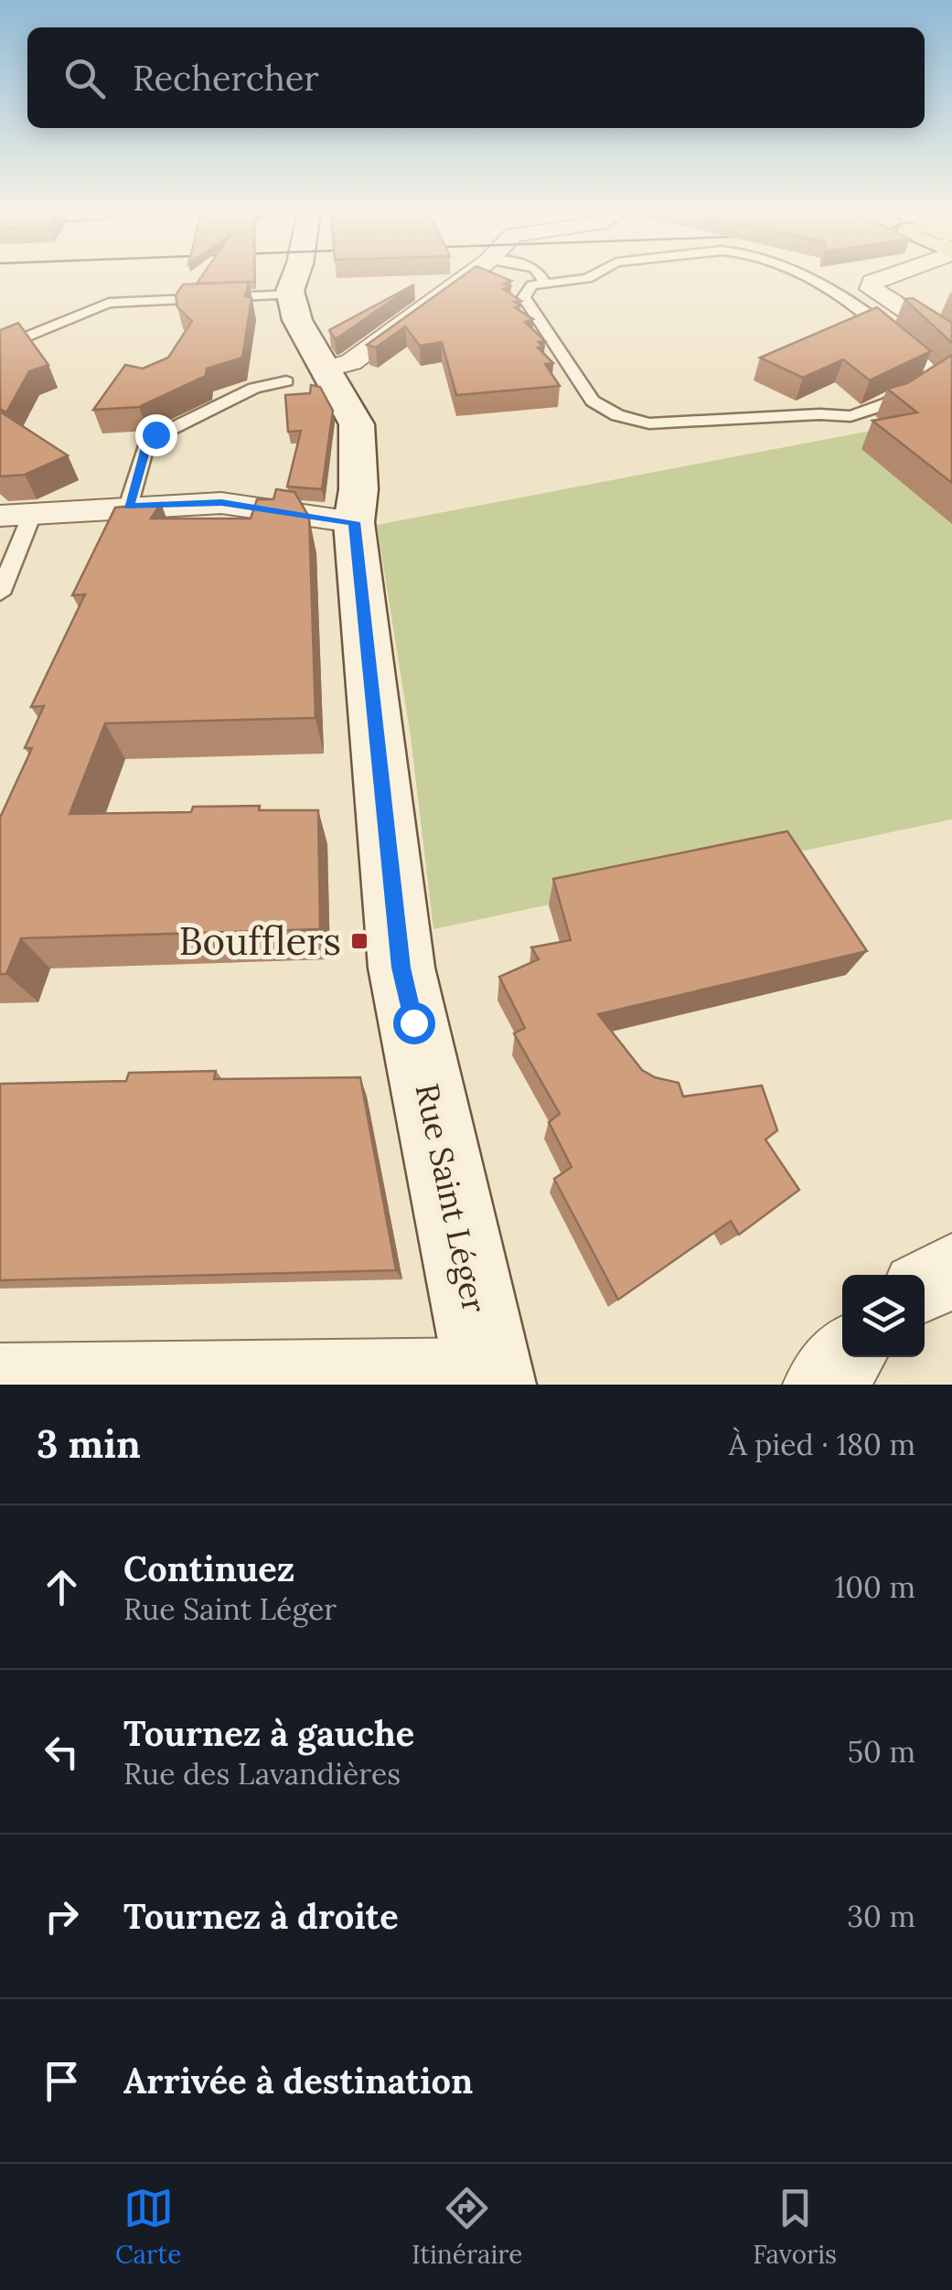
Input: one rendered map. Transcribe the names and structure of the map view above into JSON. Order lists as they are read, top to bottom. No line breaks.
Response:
{"streets":{"street":["Rue Saint Léger"]},"places":{"transit":["Boufflers"]},"page":{"search":"Rechercher","heading":["3 min","À pied · 180 m"],"list":[["Continuez","Rue Saint Léger","100 m"],["Tournez à gauche","Rue des Lavandières","50 m"],["Tournez à droite","30 m"],"Arrivée à destination"],"nav":["Carte","Itinéraire","Favoris"]}}
